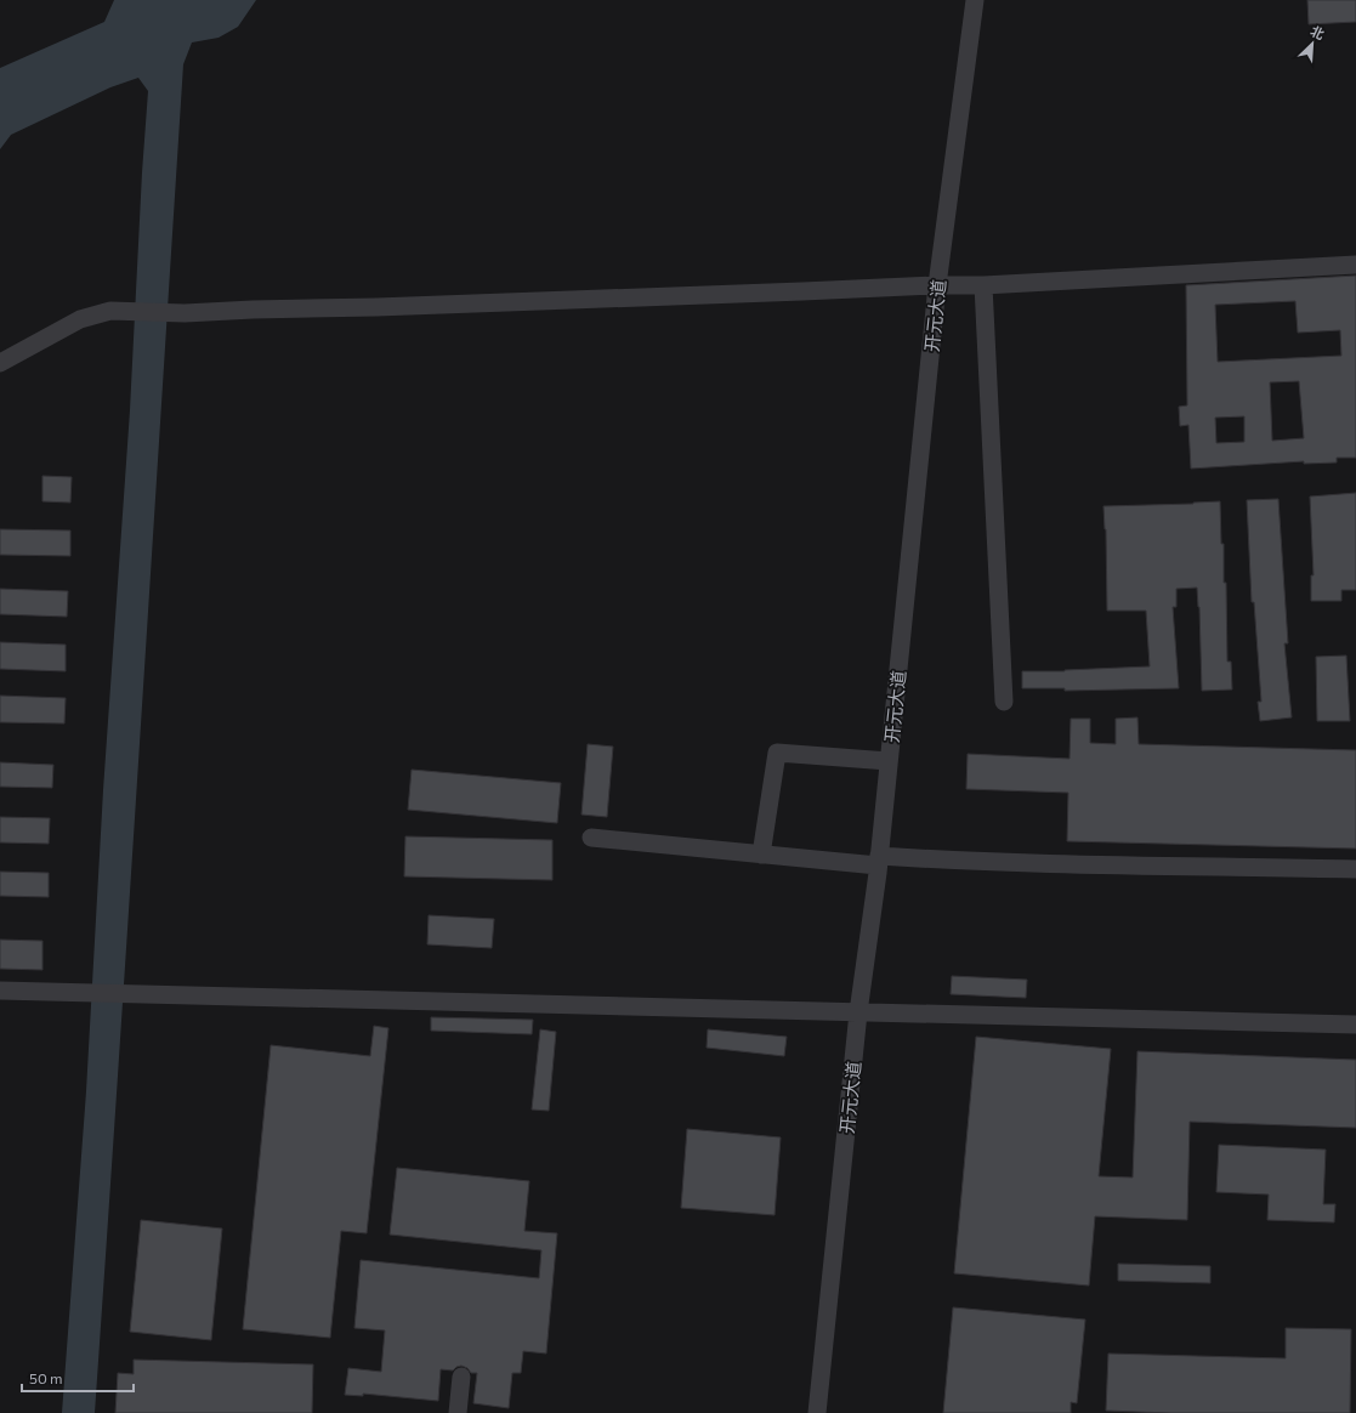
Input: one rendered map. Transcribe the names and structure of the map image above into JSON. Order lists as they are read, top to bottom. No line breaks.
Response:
{"streets":{"street":["开元大道"]},"scale_bar":"50 m","north":"top right"}
